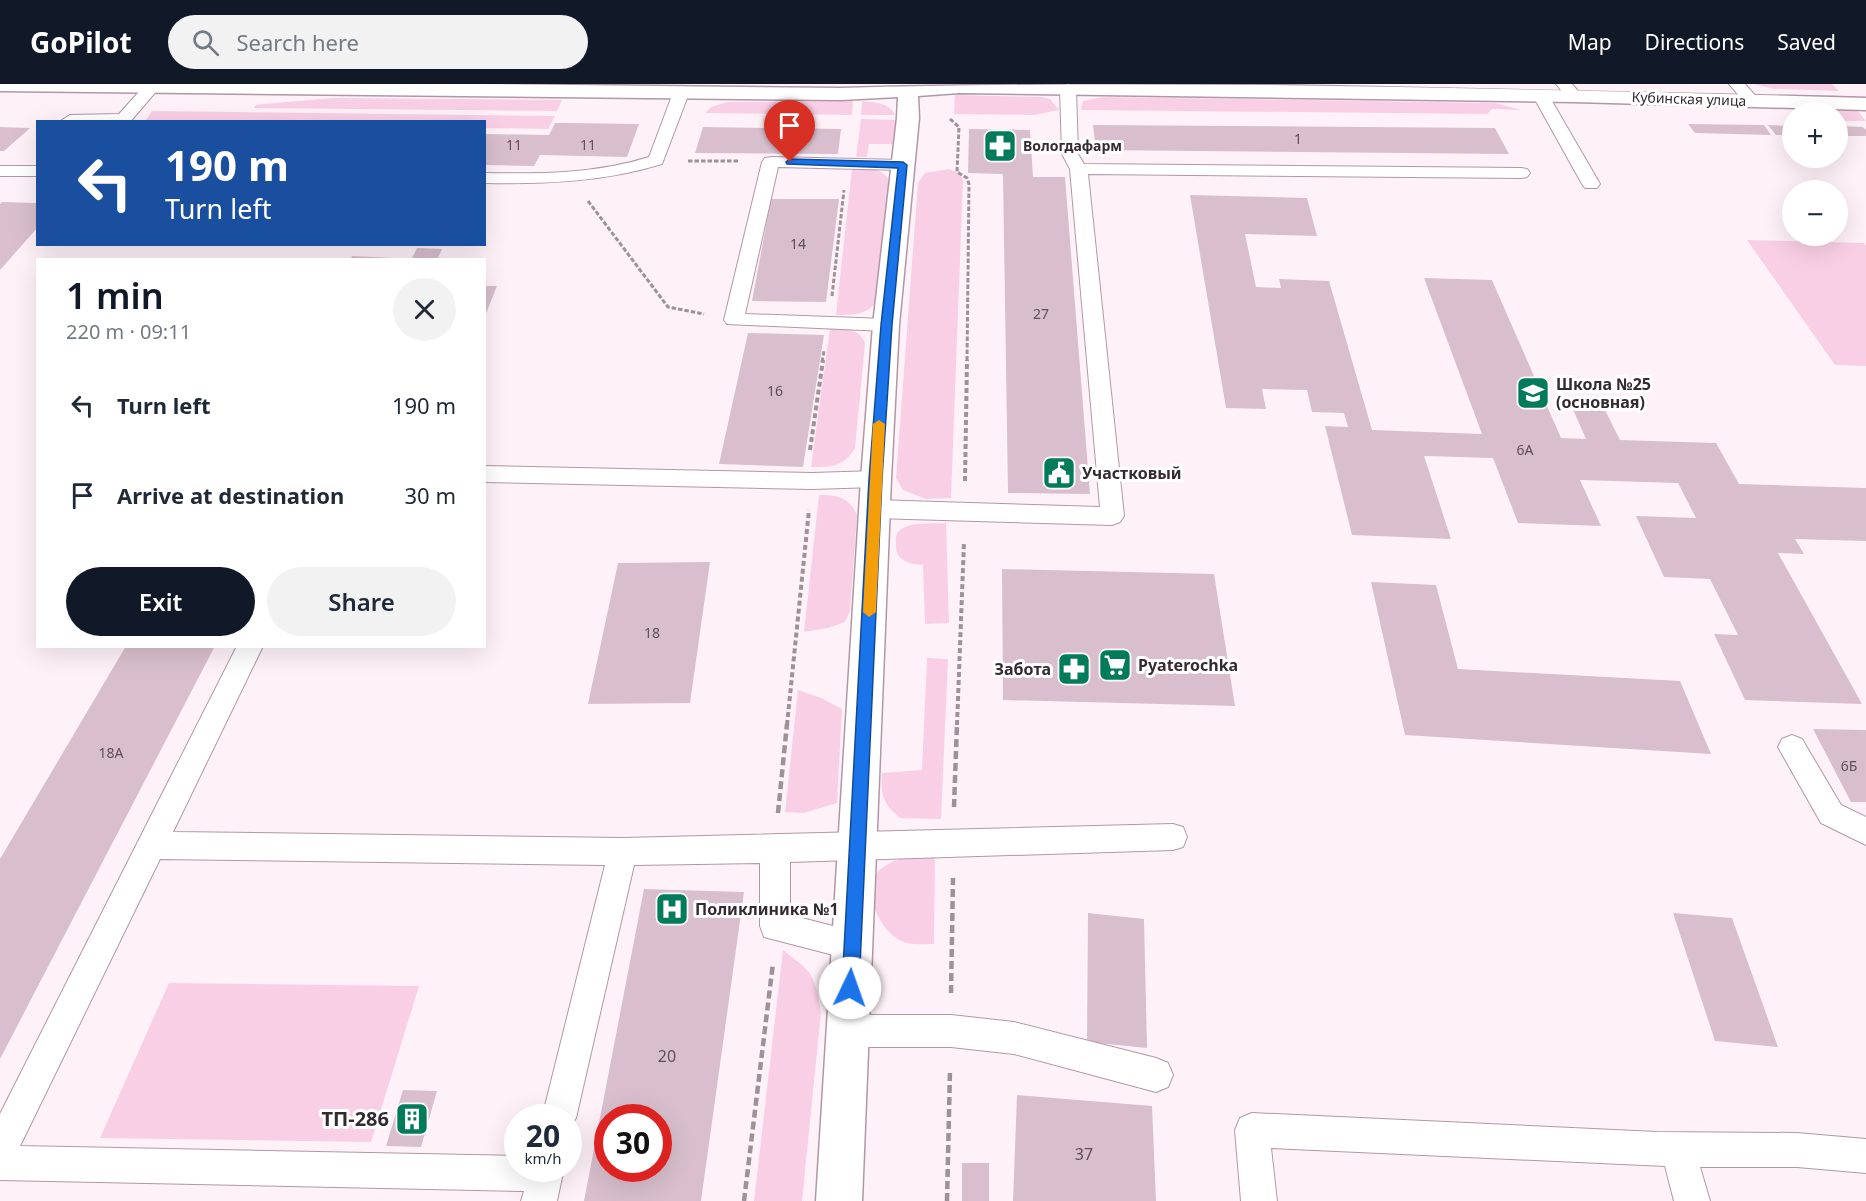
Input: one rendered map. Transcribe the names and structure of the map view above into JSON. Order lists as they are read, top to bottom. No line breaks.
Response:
{"streets":{"street":["Кубинская улица"]},"places":{"pharmacy":["Вологдафарм","Забота"],"school or university":["Школа №25 (основная)"],"public building":["Участковый"],"supermarket":["Pyaterochka"],"hospital":["Поликлиника №1"],"building":["ТП-286"]},"house_numbers":["1","11","11","14","27","16","6А","18","18А","6Б","20","37"],"page":{"header":"GoPilot","search":"Search here","nav":["Map","Directions","Saved"],"map_buttons":["+","−"],"turn":["190 m","Turn left"],"heading":["1 min","220 m · 09:11"],"list":[{"name":"Turn left","value":"190 m"},{"name":"Arrive at destination","value":"30 m"}],"buttons":["Exit","Share"],"speed":"20 km/h","limit":"30"}}
